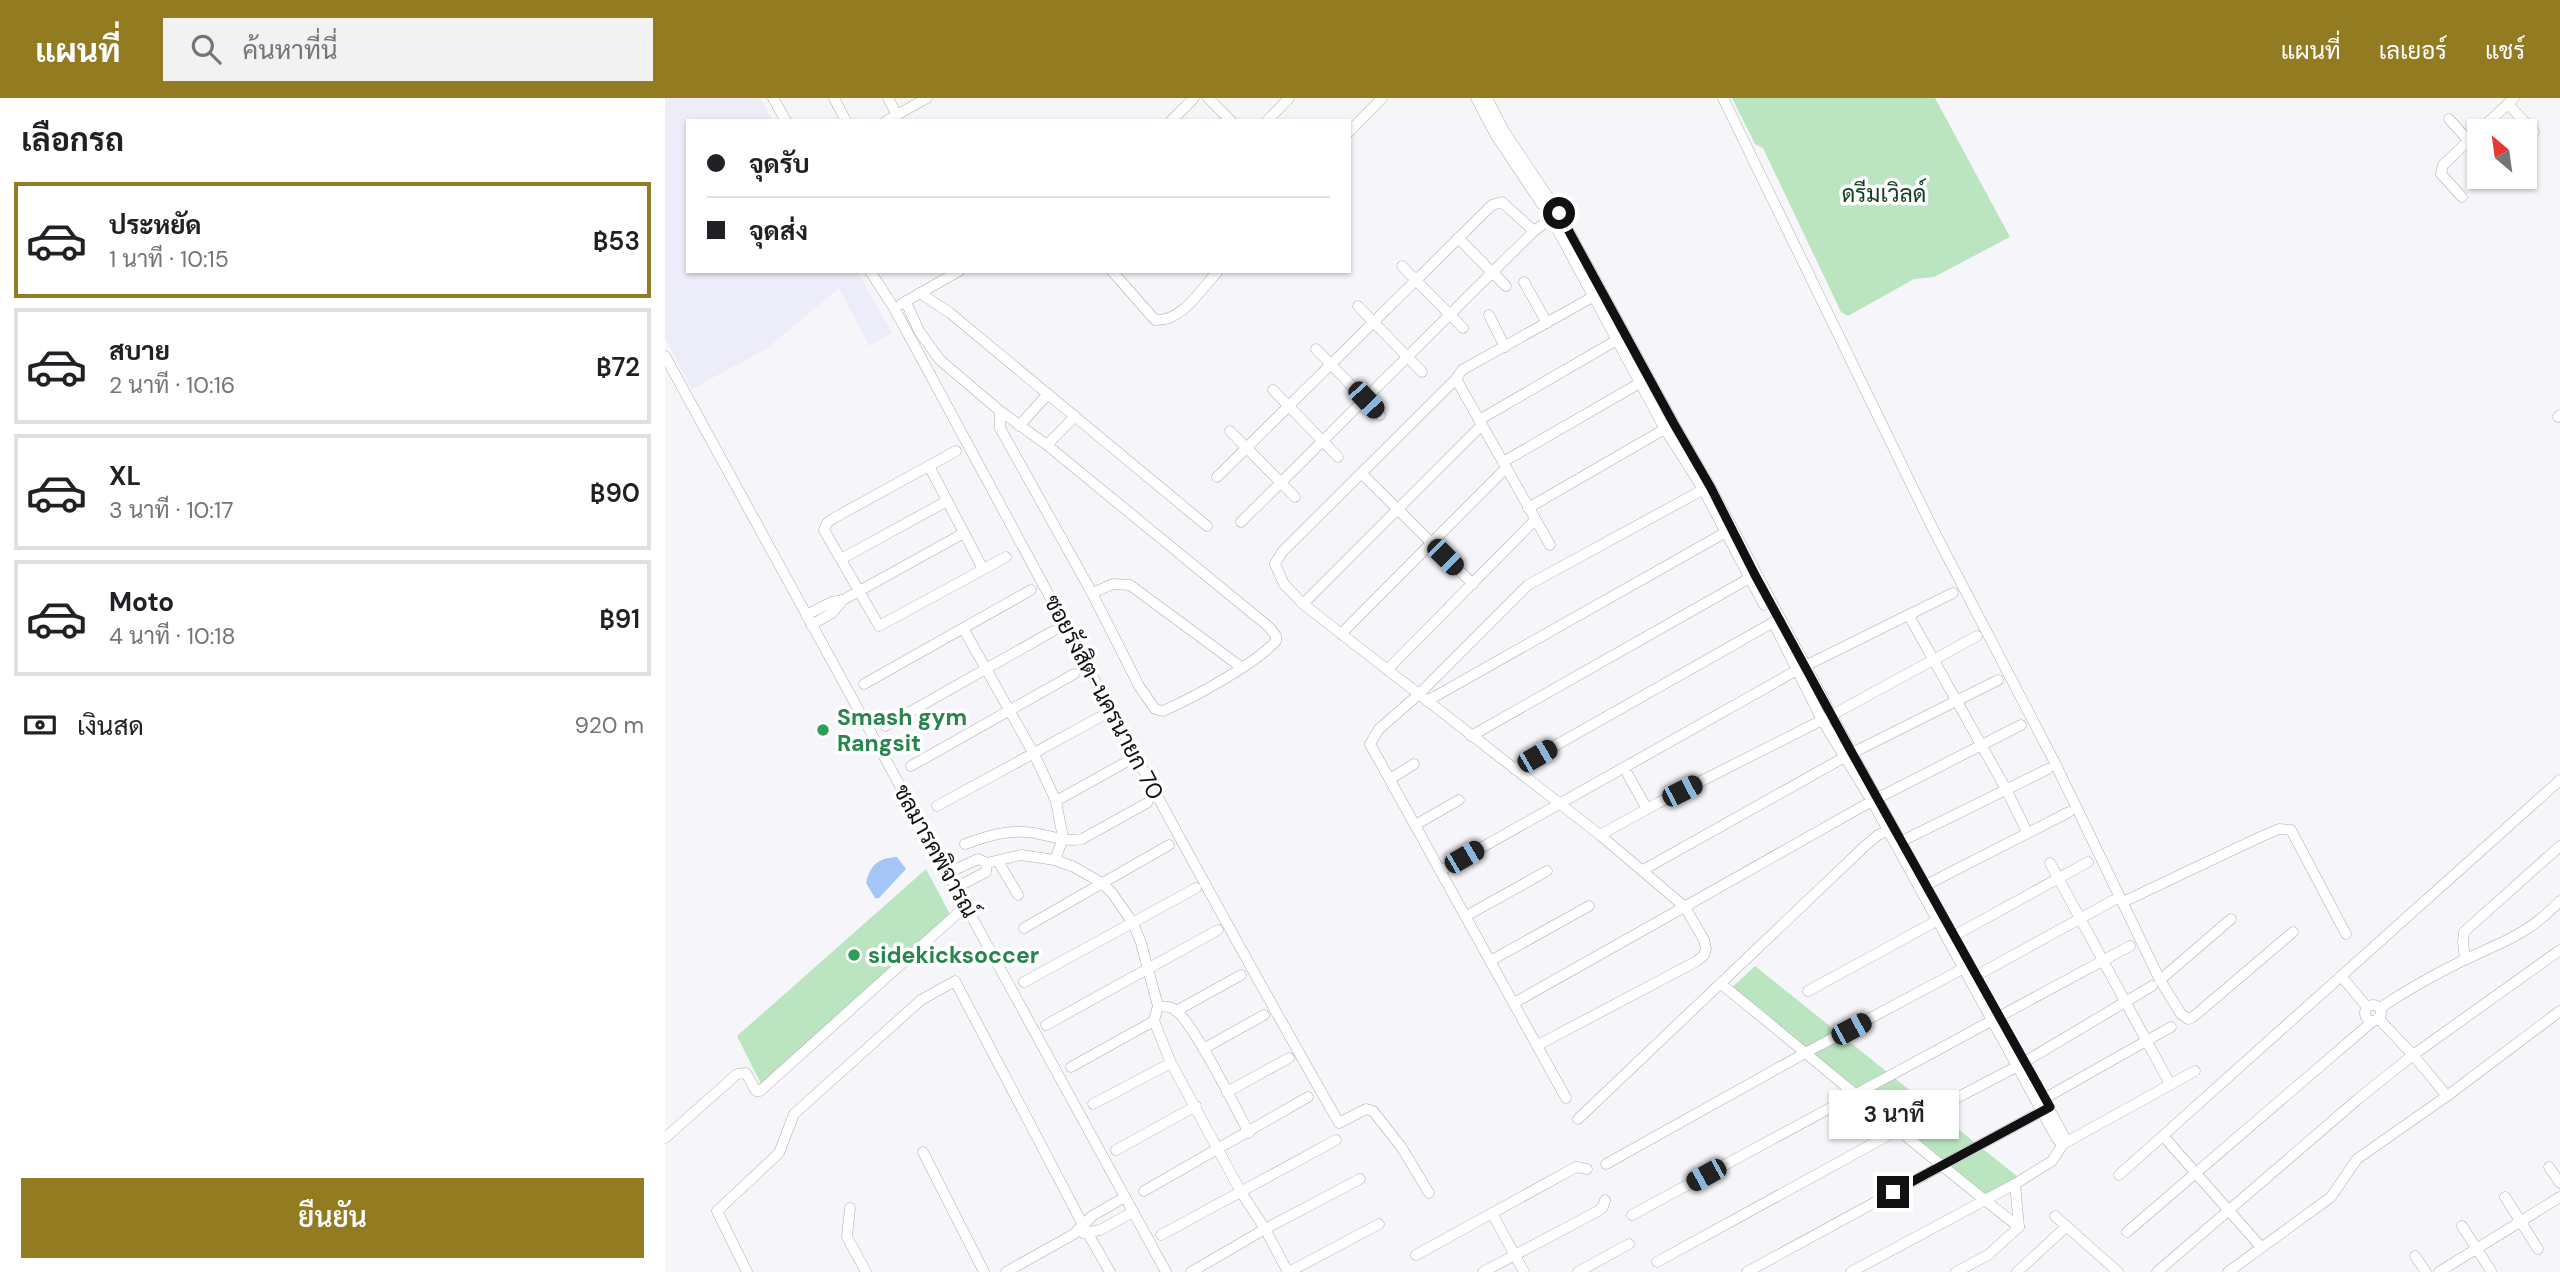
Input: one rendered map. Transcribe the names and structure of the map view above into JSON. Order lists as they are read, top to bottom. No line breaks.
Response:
{"streets":{"street":["ซอยรังสิต-นครนายก 70","ชลมารคพิจารณ์"]},"parks":["ดรีมเวิลด์"],"places":["Smash gym Rangsit","sidekicksoccer"],"north":"top left","page":{"header":"แผนที่","search":"ค้นหาที่นี่","nav":["แผนที่","เลเยอร์","แชร์"],"heading":"เลือกรถ","banner":["จุดรับ","จุดส่ง"],"list":[{"name":"ประหยัด","note":"1 นาที · 10:15","value":"฿53"},{"name":"สบาย","note":"2 นาที · 10:16","value":"฿72"},{"name":"XL","note":"3 นาที · 10:17","value":"฿90"},{"name":"Moto","note":"4 นาที · 10:18","value":"฿91"}],"pay":["เงินสด","920 m"],"bubble":"3 นาที","buttons":"ยืนยัน"}}
